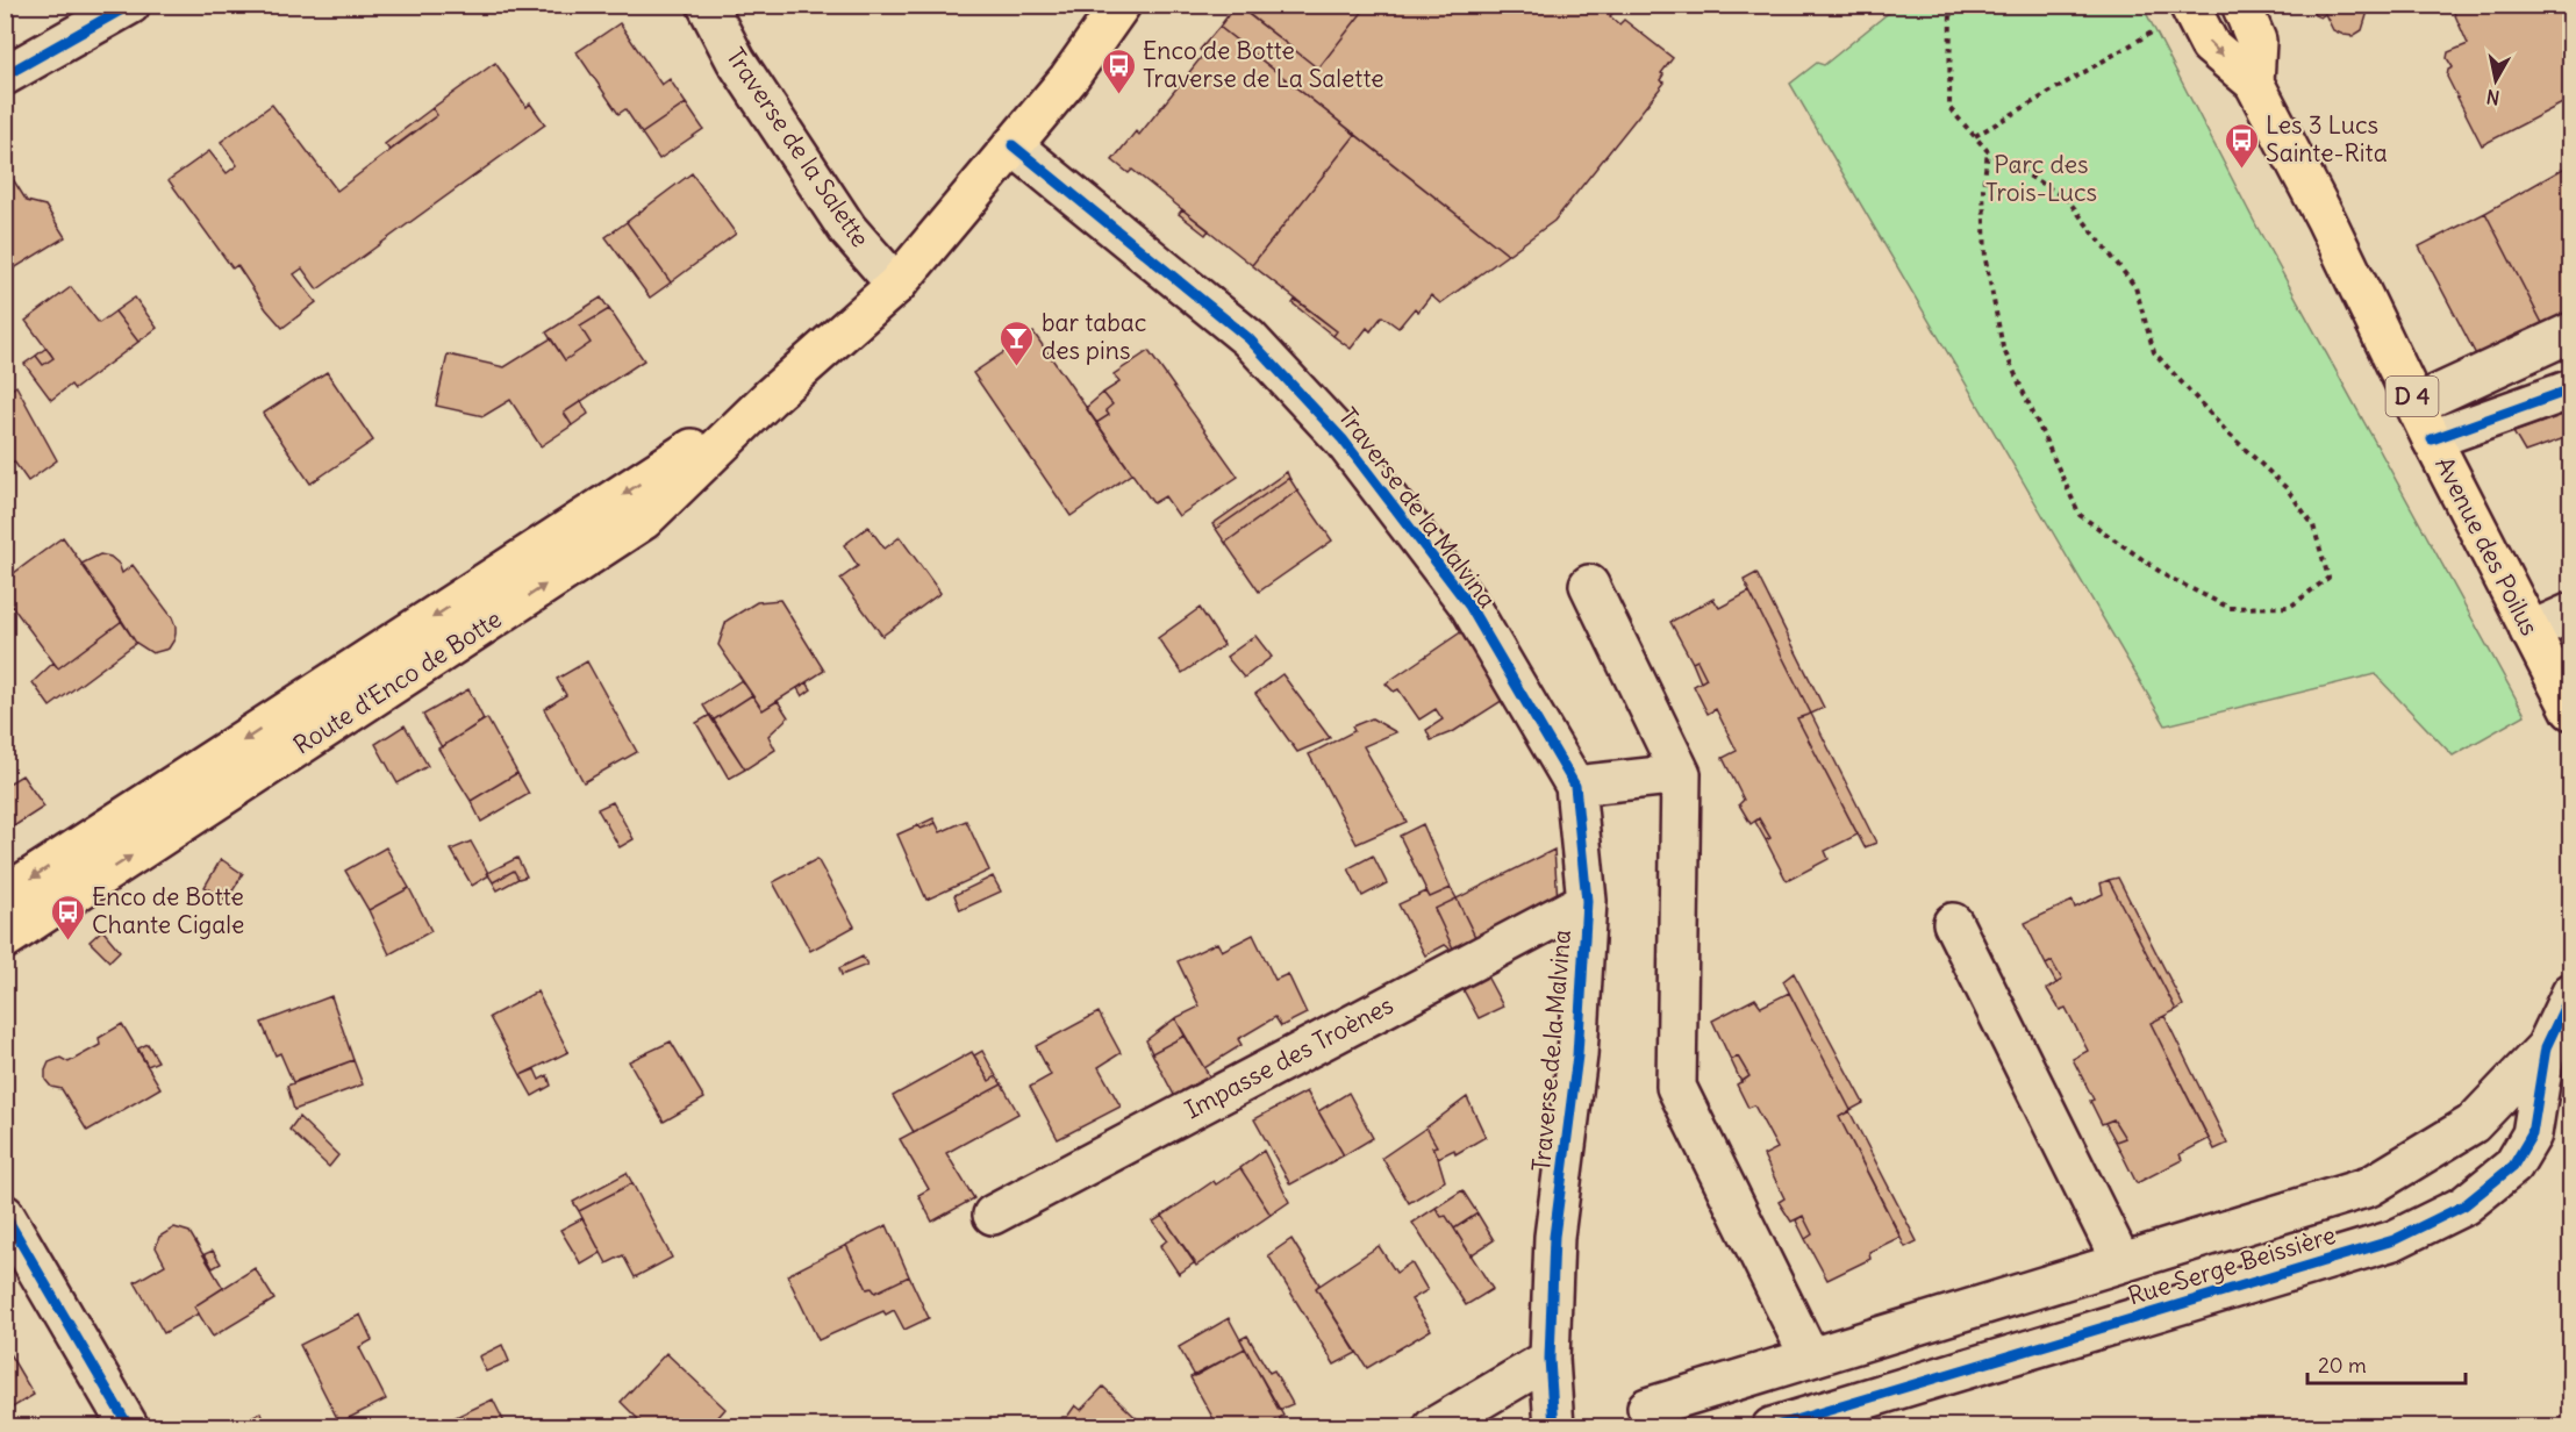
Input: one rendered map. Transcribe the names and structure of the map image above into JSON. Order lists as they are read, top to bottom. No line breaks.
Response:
{"streets":{"main road":["D 4","Avenue des Poilus","Route d'Enco de Botte"],"street":["Traverse de la Salette","Traverse de la Malvina","Impasse des Troènes","Rue Serge Beissière"]},"crossings":[["Traverse de la Salette","Route d'Enco de Botte"],["Traverse de la Malvina","Route d'Enco de Botte"],["Traverse de la Malvina","Impasse des Troènes"]],"parks":["Parc des Trois-Lucs"],"places":{"bus stop":["Enco de Botte Traverse de La Salette","Les 3 Lucs Sainte-Rita","Enco de Botte Chante Cigale"],"bar":["bar tabac des pins"]},"scale_bar":"20 m","north":"bottom"}
